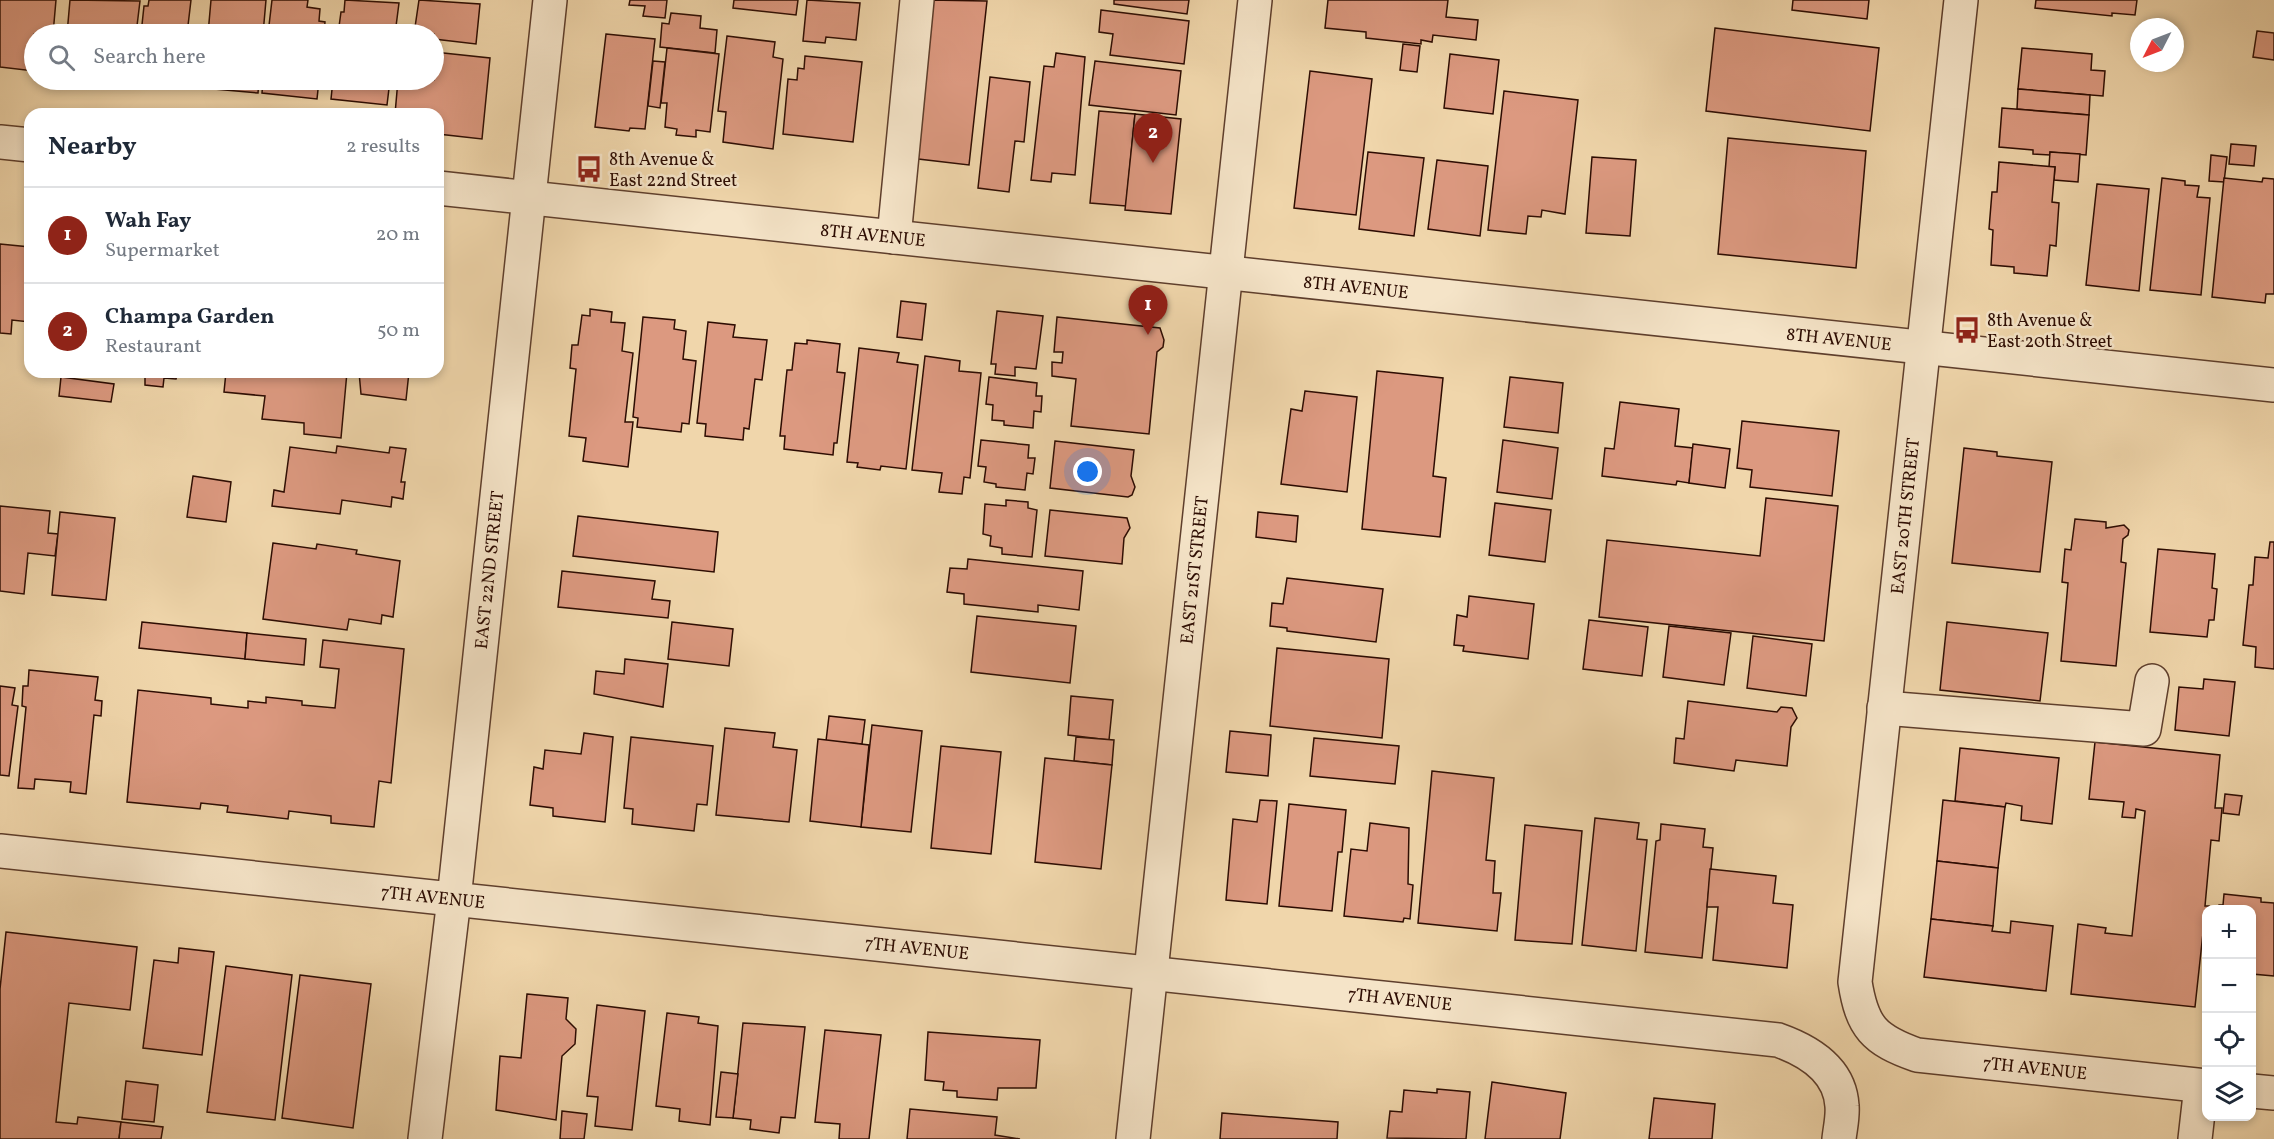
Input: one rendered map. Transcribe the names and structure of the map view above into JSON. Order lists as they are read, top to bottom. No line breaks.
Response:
{"streets":{"street":["8TH AVENUE","EAST 20TH STREET","EAST 22ND STREET","EAST 21ST STREET","7TH AVENUE"]},"crossings":[["8TH AVENUE","EAST 20TH STREET"],["8TH AVENUE","EAST 22ND STREET"],["8TH AVENUE","EAST 21ST STREET"],["EAST 20TH STREET","7TH AVENUE"],["EAST 22ND STREET","7TH AVENUE"],["EAST 21ST STREET","7TH AVENUE"]],"places":{"bus stop":["8th Avenue & East 22nd Street","8th Avenue & East 20th Street"]},"north":"bottom left","page":{"search":"Search here","heading":["Nearby","2 results"],"pins":["2","1"],"list":[{"mark":"1","name":"Wah Fay","note":"Supermarket","value":"20 m"},{"mark":"2","name":"Champa Garden","note":"Restaurant","value":"50 m"}],"map_buttons":["+","−"]}}
